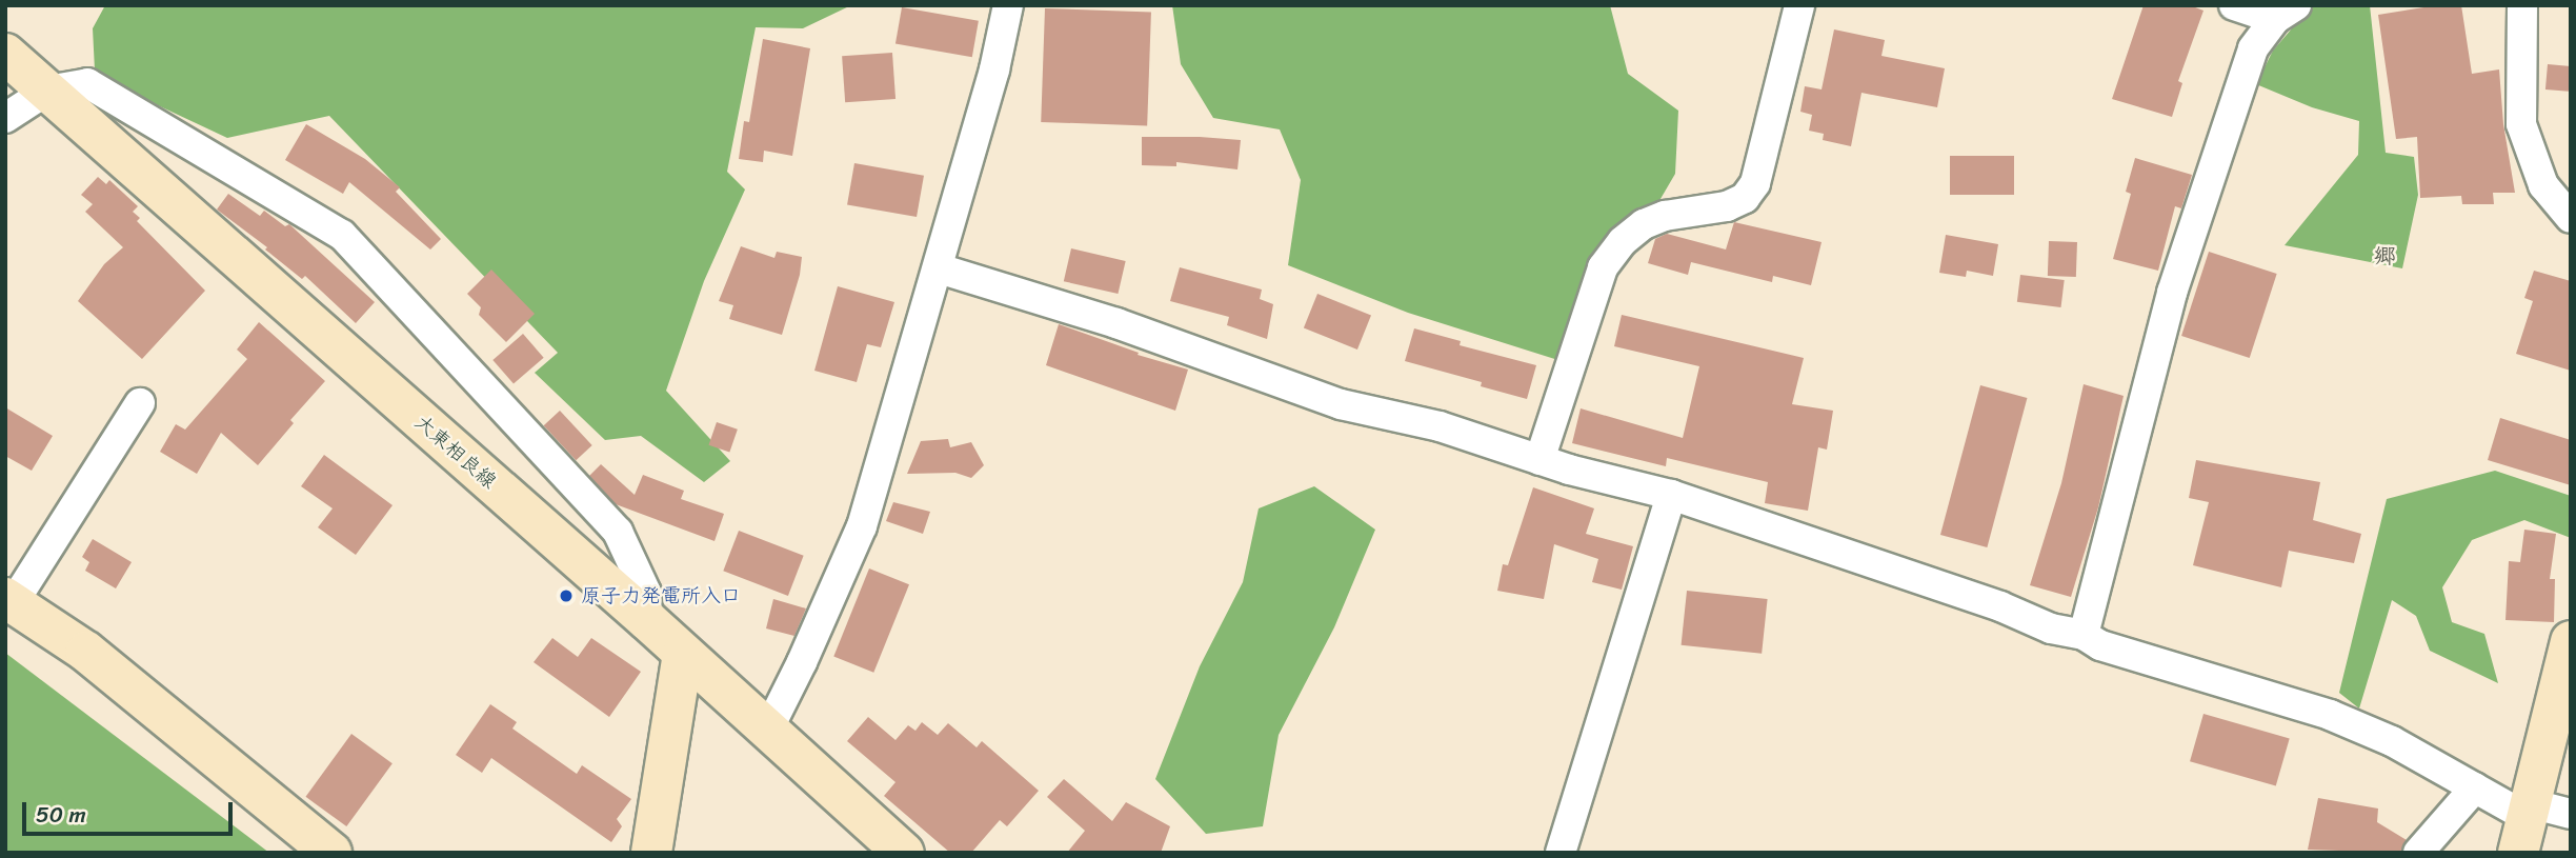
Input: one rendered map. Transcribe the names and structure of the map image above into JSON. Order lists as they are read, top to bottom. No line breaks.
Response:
{"streets":{"main road":["大東相良線"]},"districts":["郷"],"places":["原子力発電所入口"],"scale_bar":"50 m"}
